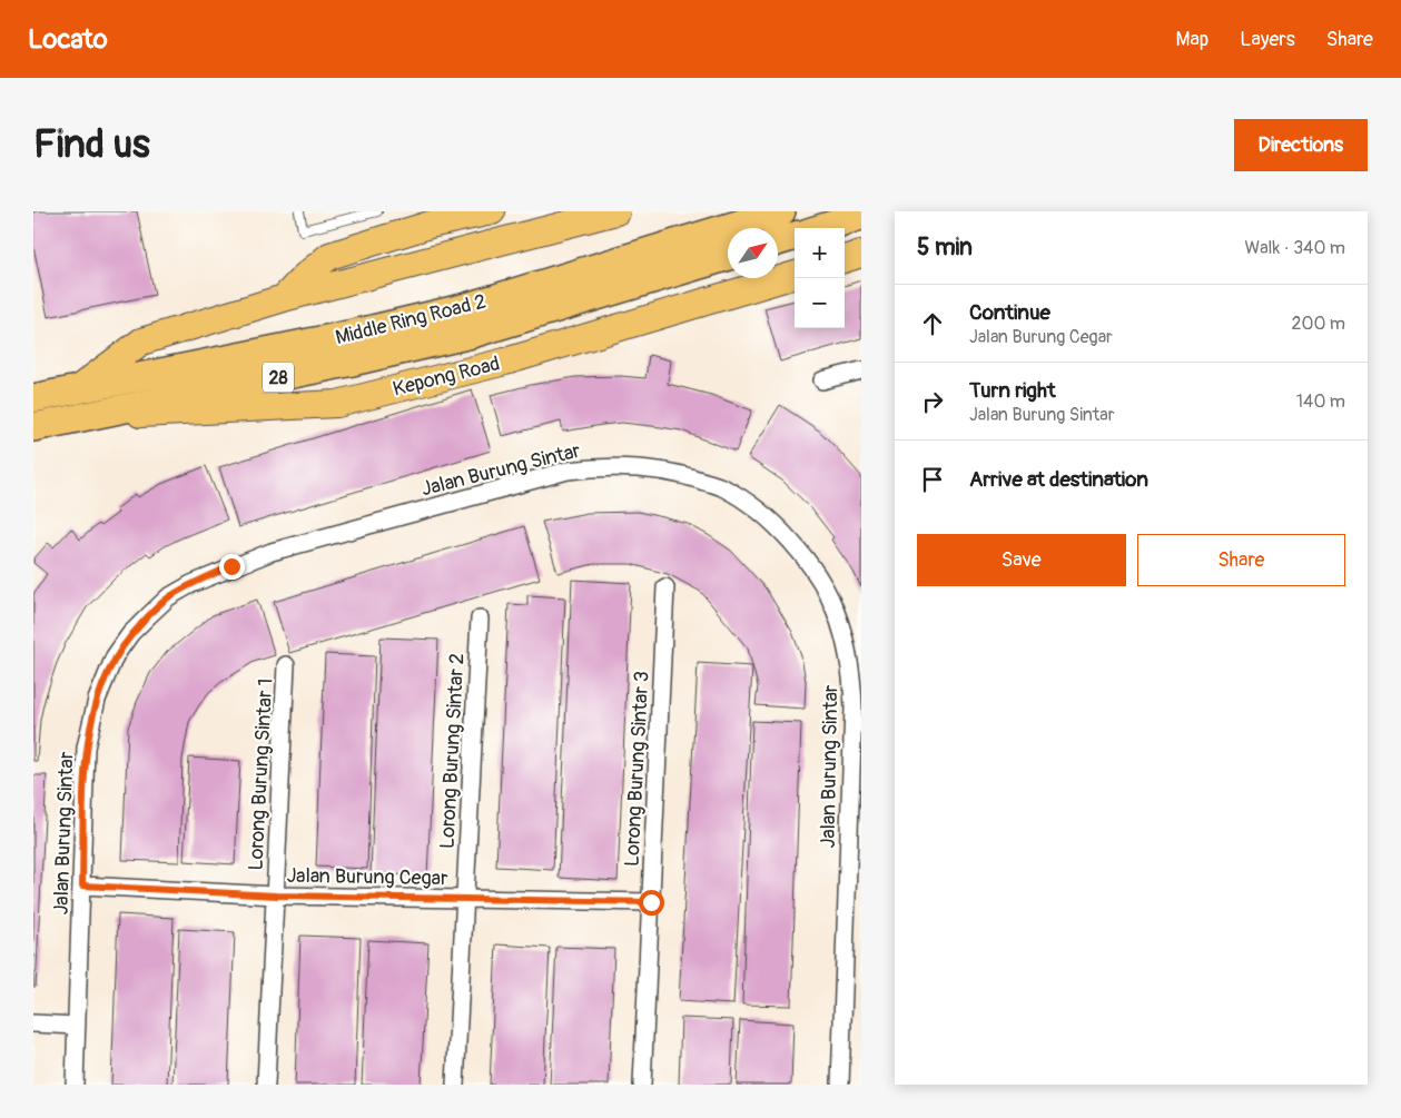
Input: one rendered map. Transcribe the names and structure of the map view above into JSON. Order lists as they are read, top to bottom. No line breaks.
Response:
{"streets":{"highway":["Middle Ring Road 2","28"],"main road":["Kepong Road"],"street":["Jalan Burung Sintar","Lorong Burung Sintar 2","Lorong Burung Sintar 3","Lorong Burung Sintar 1","Jalan Burung Cegar"]},"crossings":[["Middle Ring Road 2","Kepong Road"],["Jalan Burung Sintar","Jalan Burung Cegar"],["Lorong Burung Sintar 2","Jalan Burung Cegar"],["Lorong Burung Sintar 3","Jalan Burung Cegar"],["Lorong Burung Sintar 1","Jalan Burung Cegar"]],"north":"top right","page":{"header":"Locato","nav":["Map","Layers","Share"],"buttons":["Directions",["Save","Share"]],"title":"Find us","heading":["5 min","Walk · 340 m"],"map_buttons":["+","−"],"list":[["Continue","Jalan Burung Cegar","200 m"],["Turn right","Jalan Burung Sintar","140 m"],"Arrive at destination"]}}
